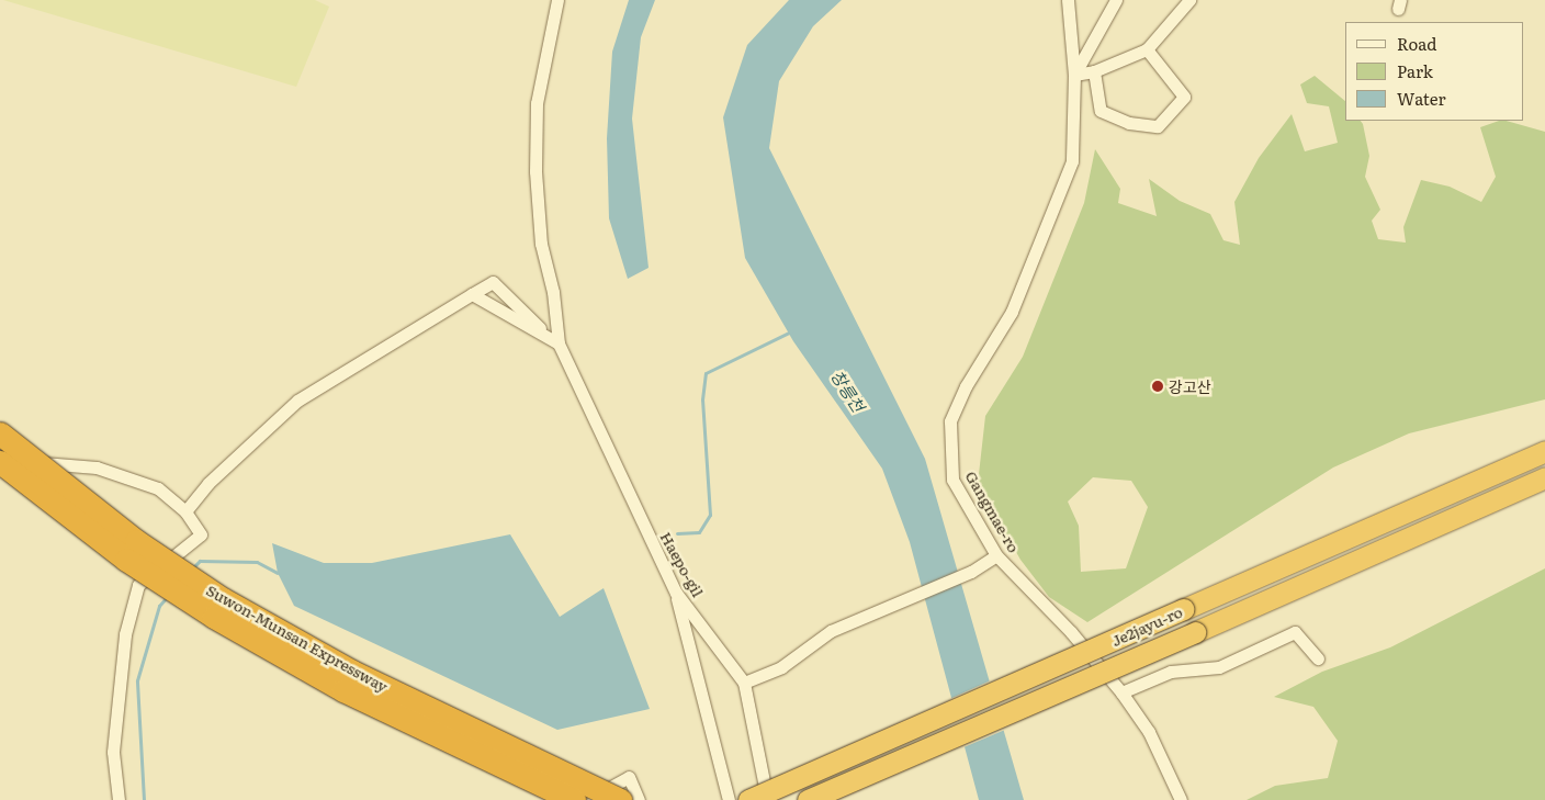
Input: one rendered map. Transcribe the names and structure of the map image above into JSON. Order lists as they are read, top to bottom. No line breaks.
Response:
{"streets":{"highway":["Je2jayu-ro","Suwon-Munsan Expressway"],"street":["Gangmae-ro","Haepo-gil"]},"water":["창릉천"],"places":["강고산"],"legend":["Road","Park","Water"]}
